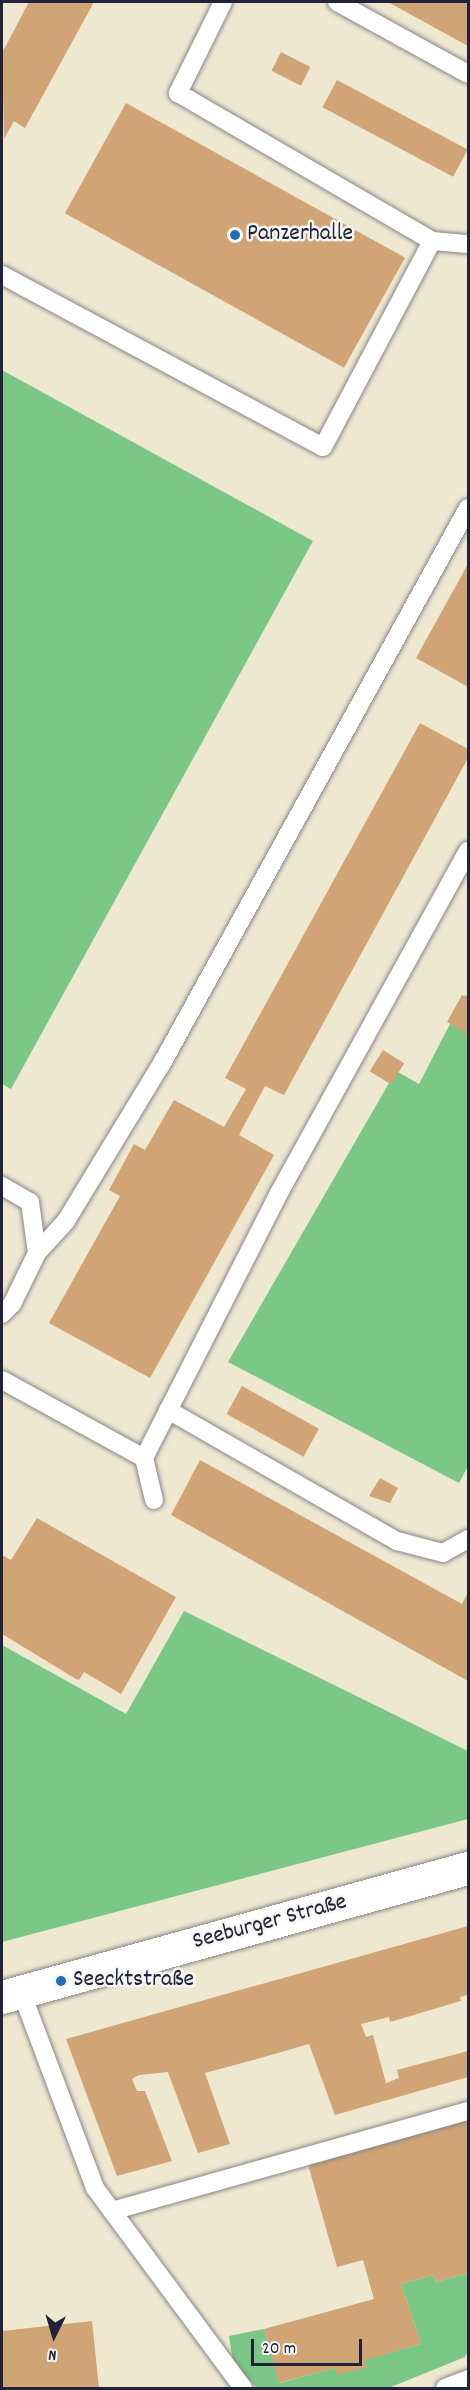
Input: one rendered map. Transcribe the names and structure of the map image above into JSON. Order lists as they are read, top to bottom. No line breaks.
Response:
{"streets":{"street":["Seeburger Straße"]},"places":["Panzerhalle","Seecktstraße"],"scale_bar":"20 m","north":"bottom"}
